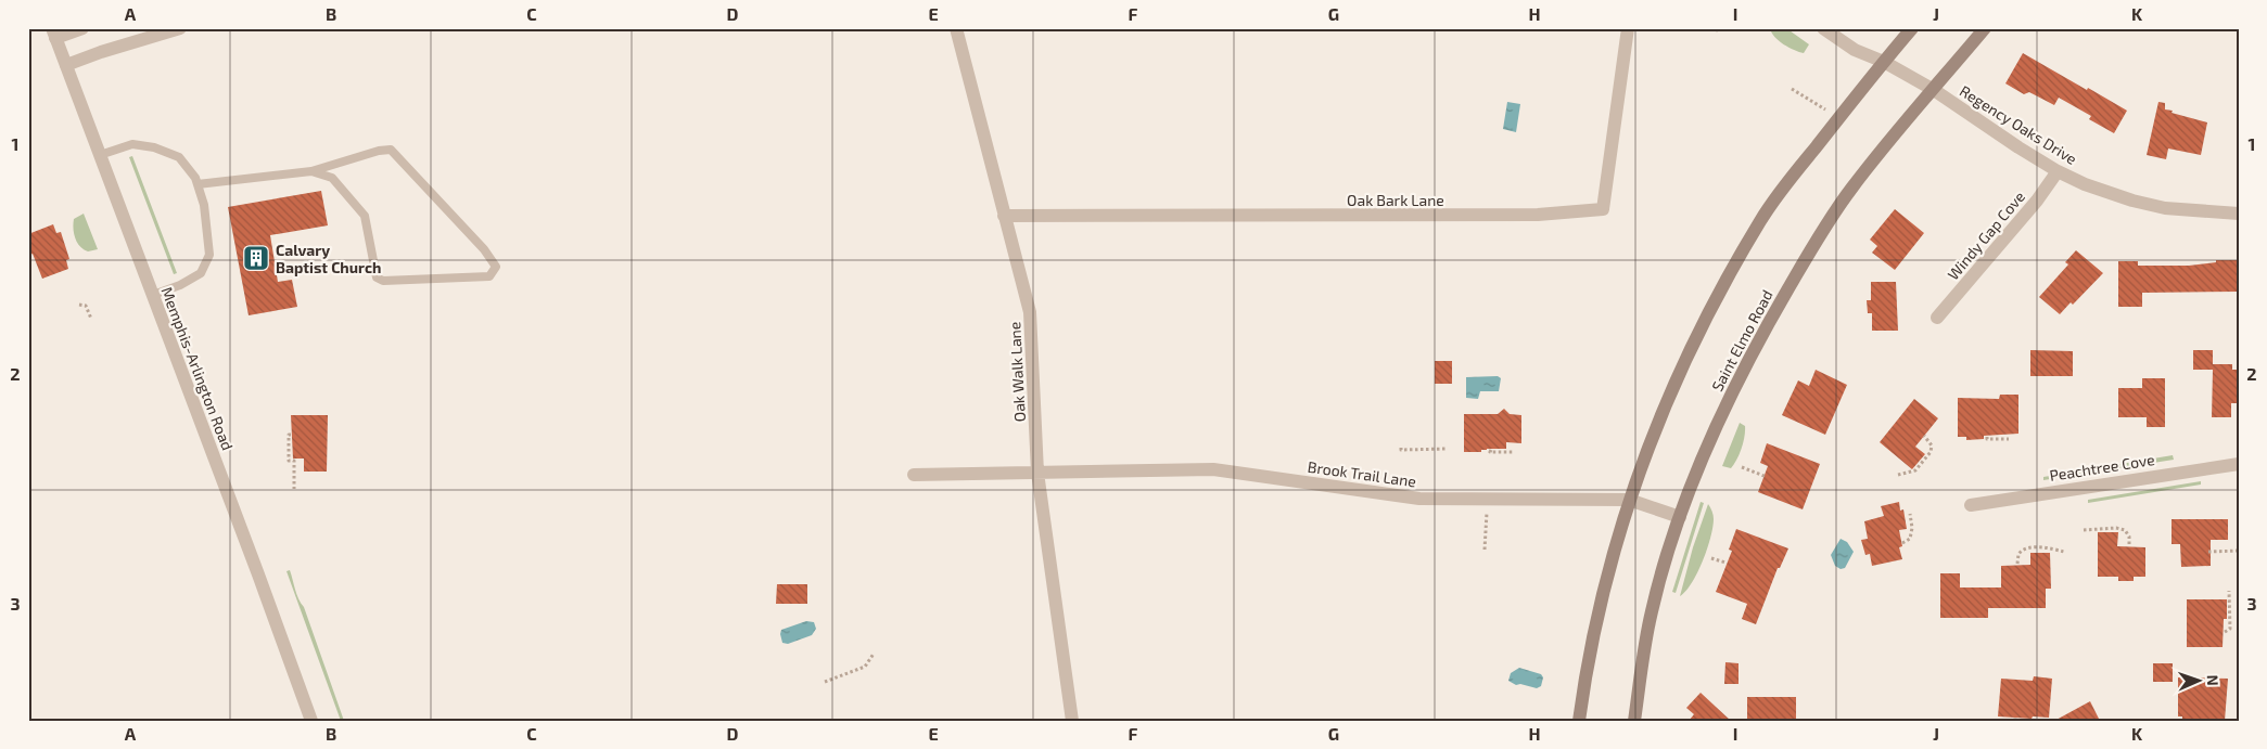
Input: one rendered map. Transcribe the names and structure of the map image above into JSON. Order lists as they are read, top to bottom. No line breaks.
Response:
{"streets":{"main road":["Saint Elmo Road"],"street":["Regency Oaks Drive","Oak Bark Lane","Windy Gap Cove","Memphis-Arlington Road","Oak Walk Lane","Peachtree Cove","Brook Trail Lane"]},"crossings":[["Regency Oaks Drive","Windy Gap Cove"],["Regency Oaks Drive","Saint Elmo Road"],["Oak Bark Lane","Oak Walk Lane"],["Saint Elmo Road","Brook Trail Lane"],["Oak Walk Lane","Brook Trail Lane"]],"places":{"building":["Calvary Baptist Church"]},"north":"right","grid":{"columns":["A","B","C","D","E","F","G","H","I","J","K"],"rows":["1","2","3"]}}
